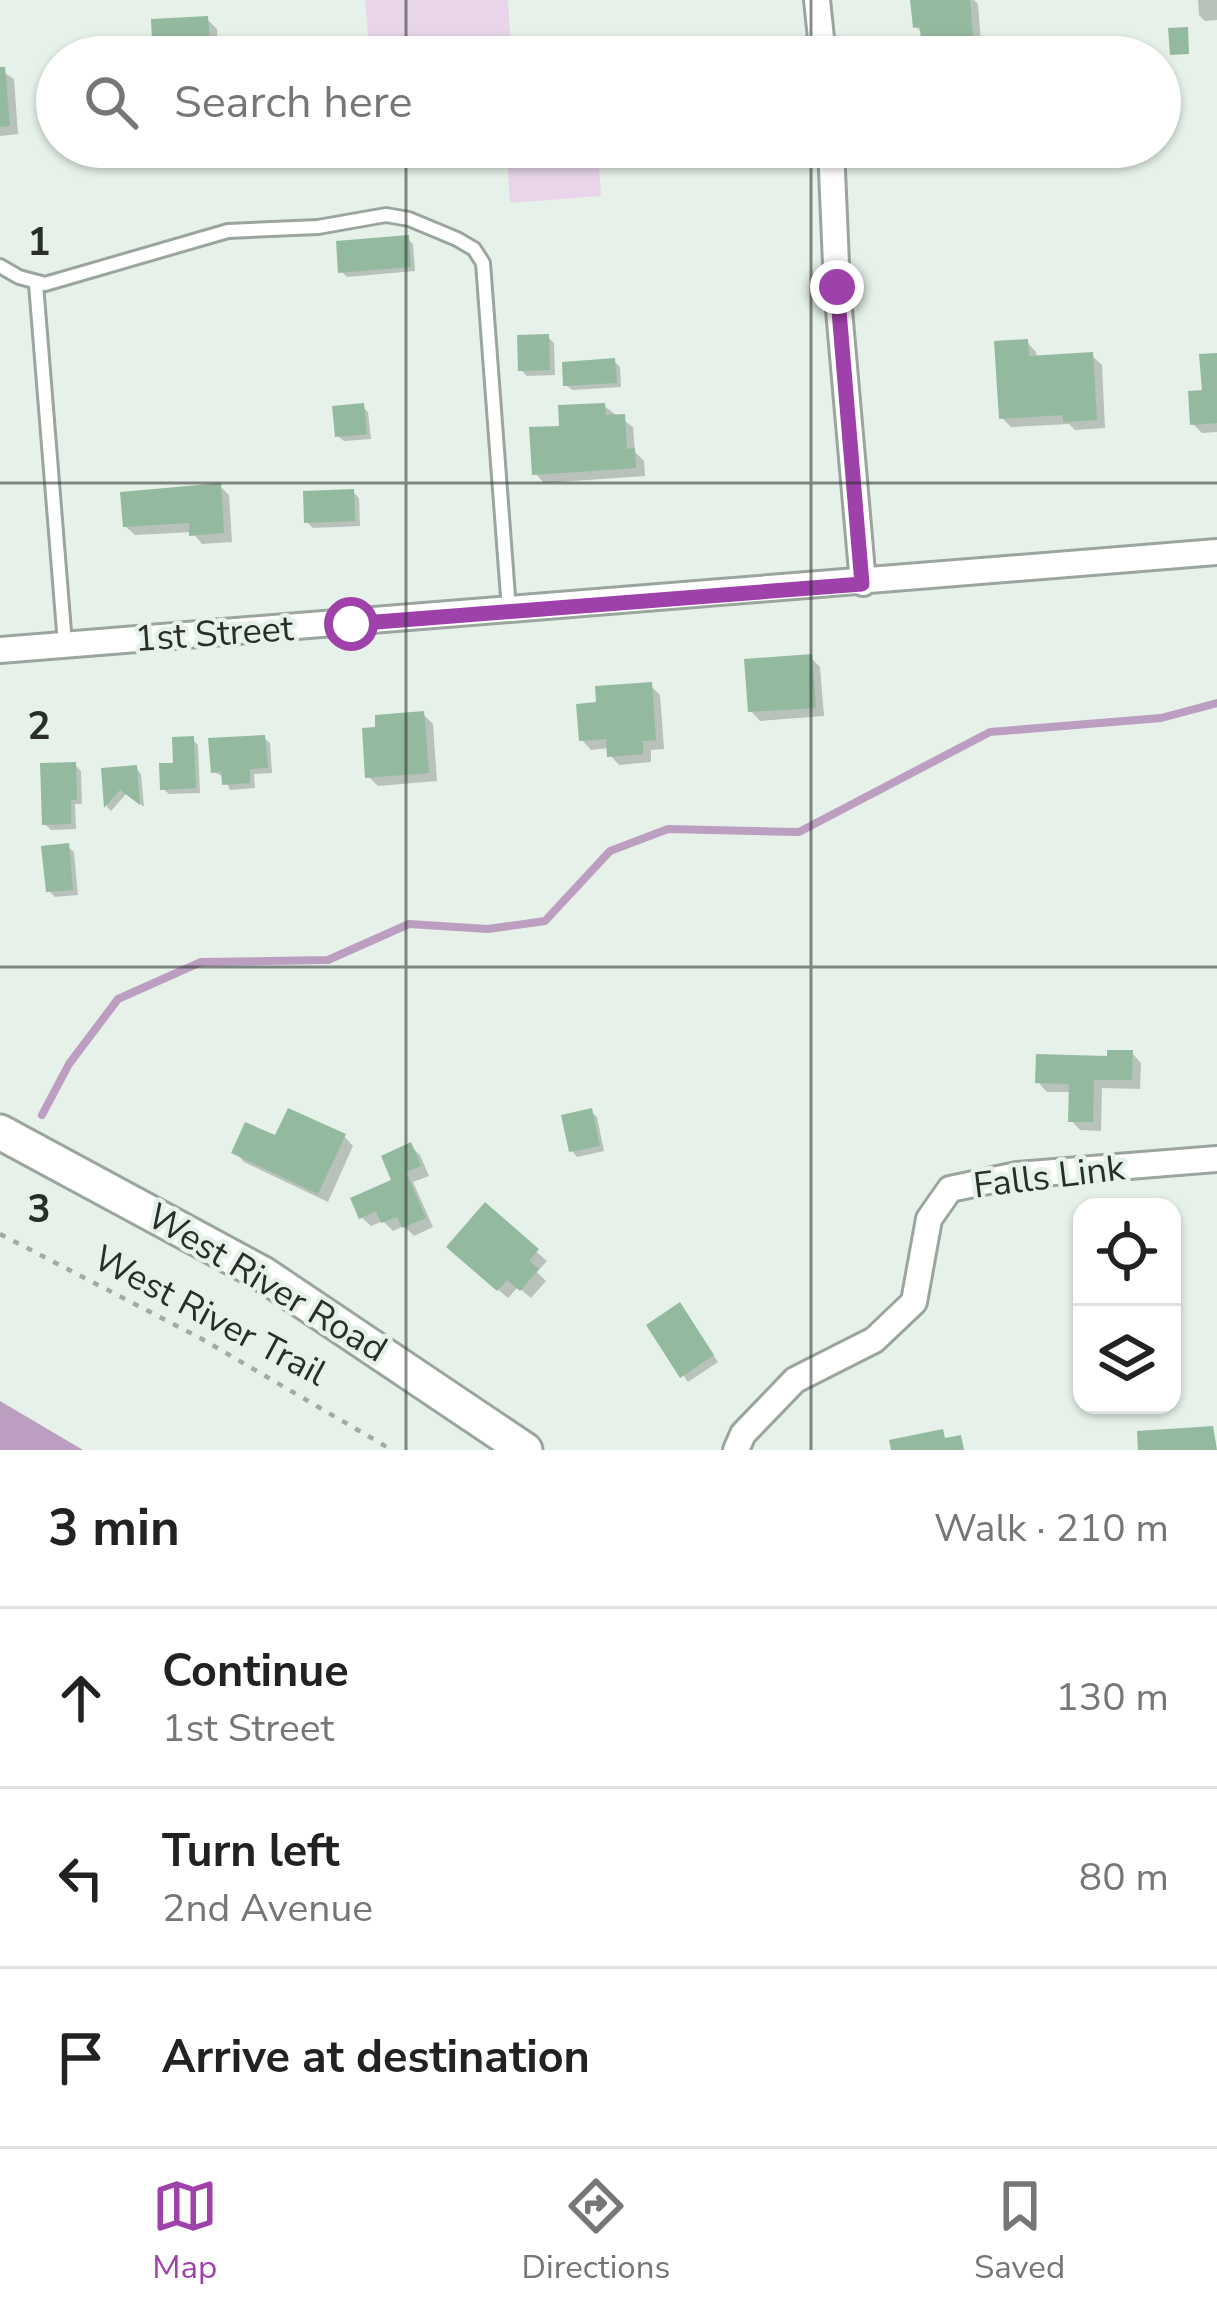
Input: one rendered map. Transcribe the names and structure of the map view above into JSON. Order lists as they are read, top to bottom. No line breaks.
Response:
{"streets":{"main road":["West River Road"],"street":["1st Street","Falls Link"],"path":["West River Trail"]},"page":{"search":"Search here","heading":["3 min","Walk · 210 m"],"list":[["Continue","1st Street","130 m"],["Turn left","2nd Avenue","80 m"],"Arrive at destination"],"nav":["Map","Directions","Saved"]},"grid":{"rows":["1","2","3"]}}
